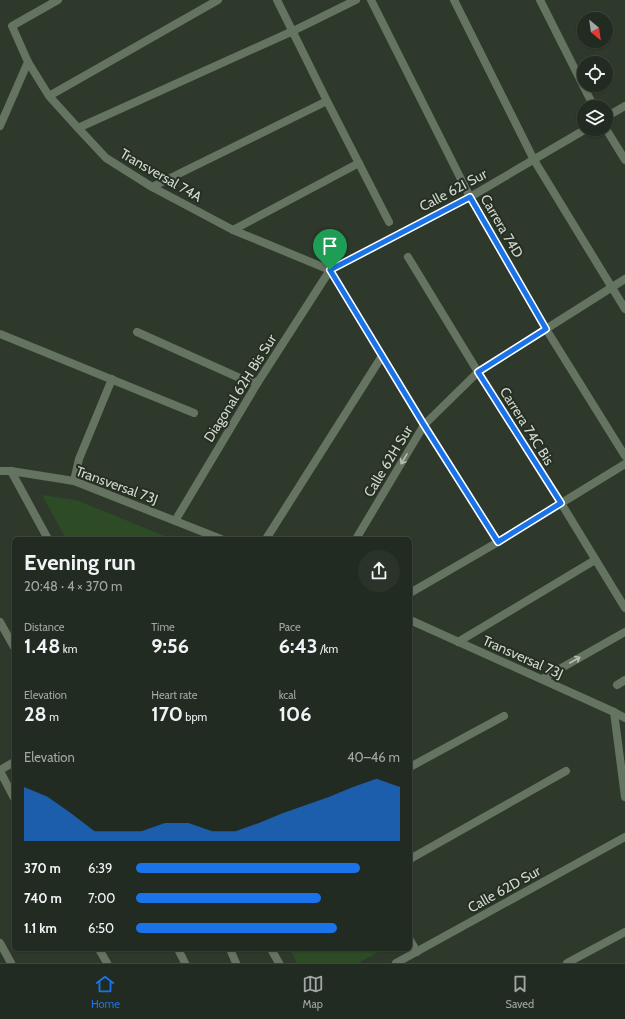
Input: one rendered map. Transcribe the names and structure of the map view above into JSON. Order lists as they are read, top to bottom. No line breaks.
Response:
{"streets":{"street":["Transversal 74A","Calle 62I Sur","Carrera 74D","Diagonal 62H Bis Sur","Carrera 74C Bis","Calle 62H Sur","Transversal 73J","Calle 62D Sur"]},"crossings":[["Transversal 74A","Calle 62I Sur"],["Transversal 74A","Diagonal 62H Bis Sur"],["Calle 62I Sur","Carrera 74D"],["Calle 62I Sur","Diagonal 62H Bis Sur"],["Carrera 74D","Calle 62H Sur"],["Diagonal 62H Bis Sur","Transversal 73J"],["Carrera 74C Bis","Calle 62H Sur"]],"north":"bottom right","page":{"heading":["Evening run","20:48 · 4 × 370 m"],"stats":[["Distance","1.48 km"],["Time","9:56"],["Pace","6:43 /km"],["Elevation","28 m"],["Heart rate","170 bpm"],["kcal","106"]],"chart":["Elevation","40–46 m"],"list":[{"name":"370 m","note":"6:39"},{"name":"740 m","note":"7:00"},{"name":"1.1 km","note":"6:50"}],"tabs":["Home","Map","Saved"]}}
